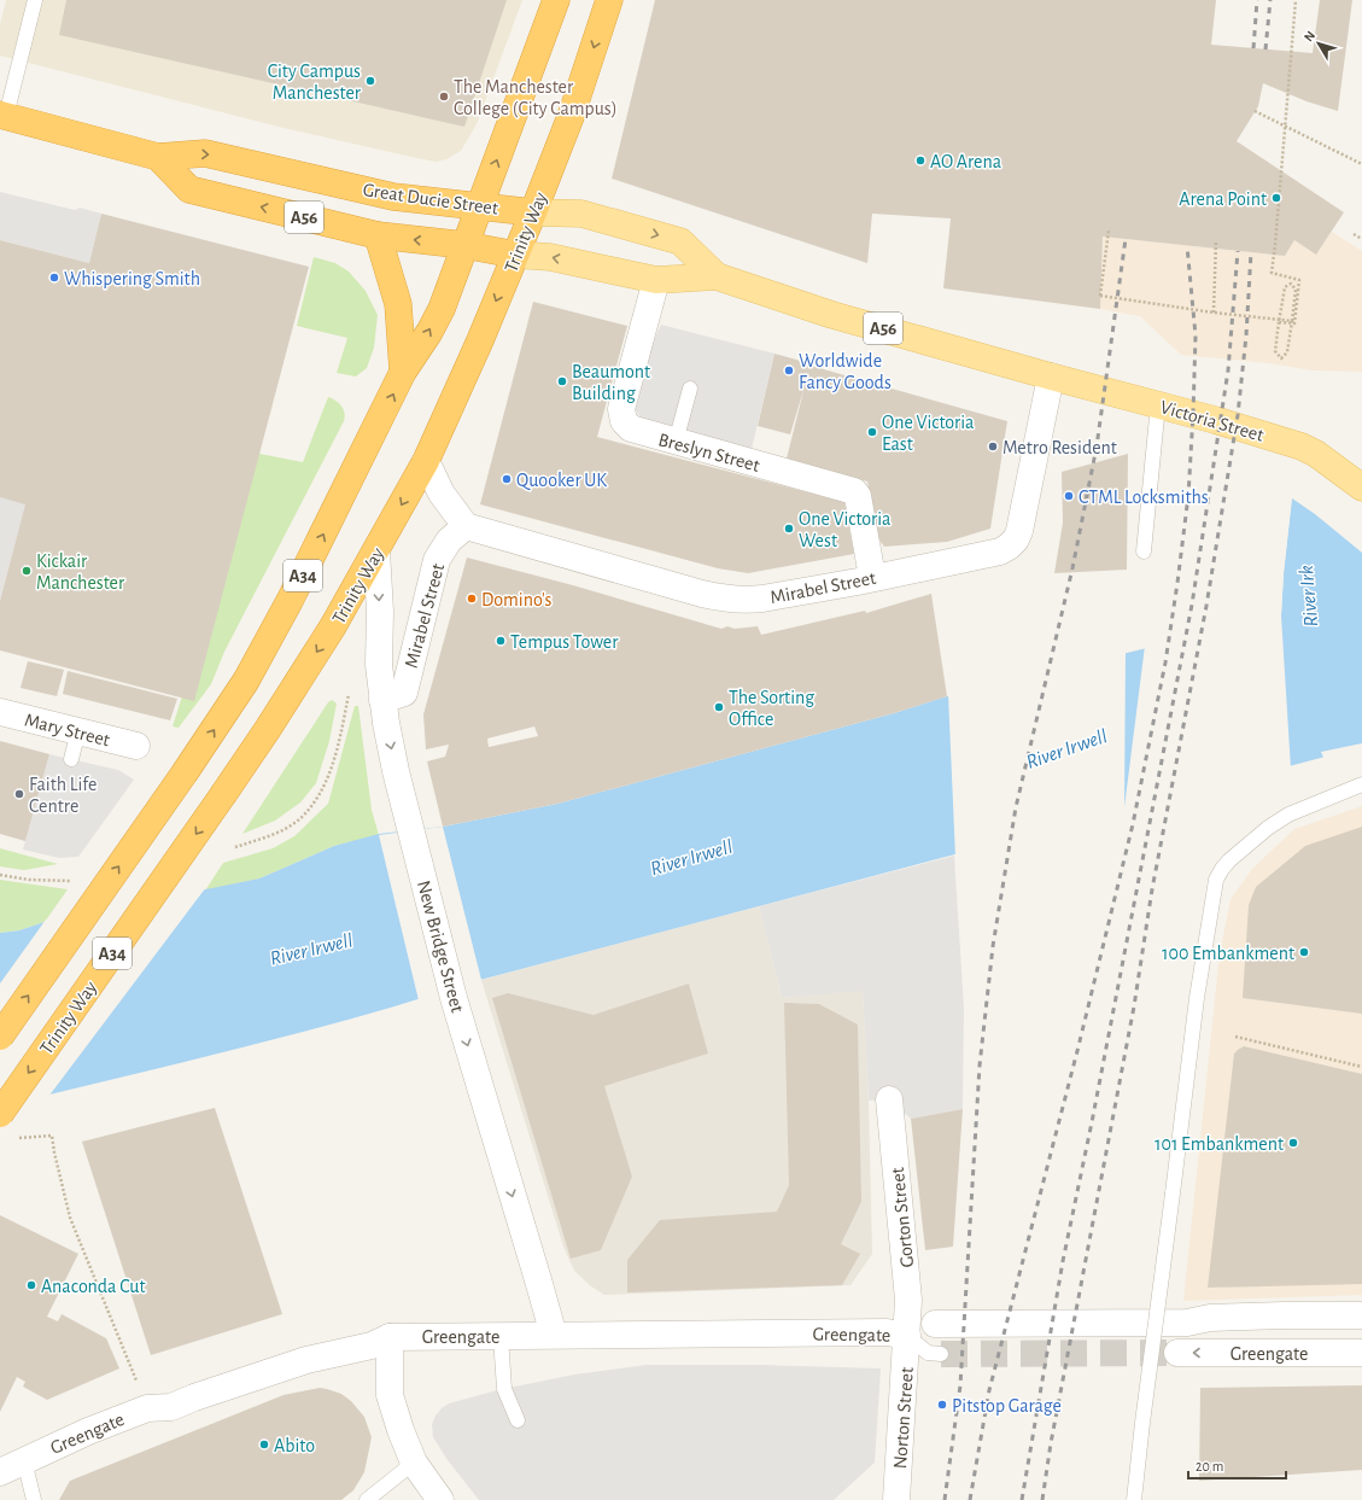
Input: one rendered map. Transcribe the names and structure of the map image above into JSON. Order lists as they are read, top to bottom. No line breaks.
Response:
{"streets":{"highway":["Great Ducie Street","A56","Trinity Way","A34"],"main road":["Victoria Street"],"street":["Breslyn Street","Mirabel Street","Mary Street","New Bridge Street","Gorton Street","Greengate","Norton Street"]},"crossings":[["Great Ducie Street","Trinity Way"],["Great Ducie Street","Victoria Street"],["Great Ducie Street","Breslyn Street"],["Great Ducie Street","A34"],["Great Ducie Street","Mirabel Street"],["Trinity Way","New Bridge Street"],["Victoria Street","Mirabel Street"],["Breslyn Street","Mirabel Street"],["Mirabel Street","New Bridge Street"],["New Bridge Street","Greengate"],["Gorton Street","Greengate"],["Gorton Street","Norton Street"],["Greengate","Norton Street"]],"one_way":["New Bridge Street"],"water":["River Irk","River Irwell"],"places":["City Campus Manchester","The Manchester College (City Campus)","AO Arena","Arena Point","Whispering Smith","Worldwide Fancy Goods","Beaumont Building","One Victoria East","Metro Resident","Quooker UK","CTML Locksmiths","One Victoria West","Kickair Manchester","Domino's","Tempus Tower","The Sorting Office","Faith Life Centre","100 Embankment","101 Embankment","Anaconda Cut","Pitstop Garage","Abito"],"scale_bar":"20 m","north":"top left"}
